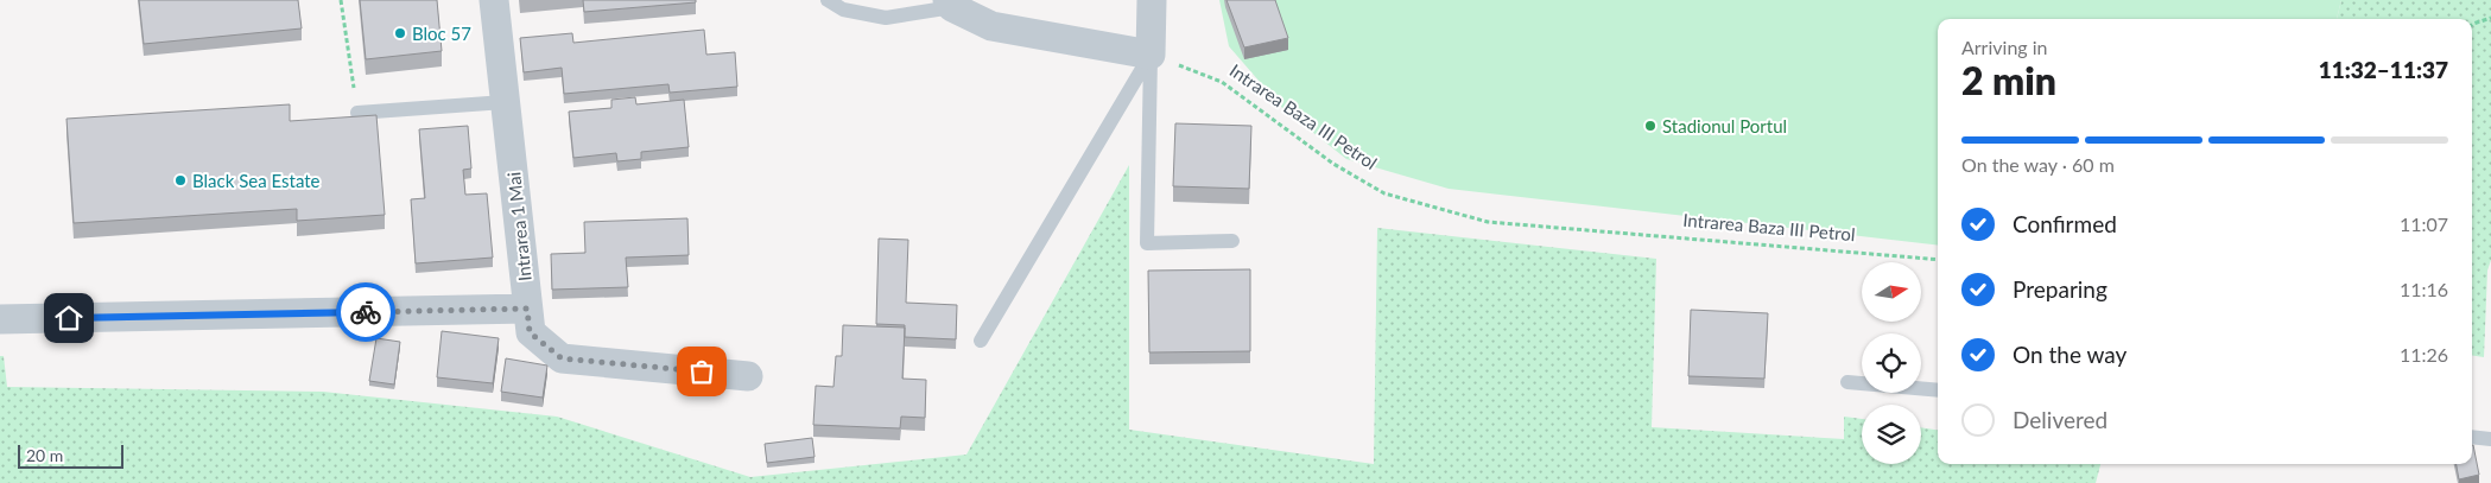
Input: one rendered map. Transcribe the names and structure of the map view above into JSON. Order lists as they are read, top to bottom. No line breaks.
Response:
{"streets":{"street":["Intrarea 1 Mai"],"path":["Intrarea Baza III Petrol"]},"places":["Bloc 57","Stadionul Portul","Black Sea Estate"],"scale_bar":"20 m","north":"right","page":{"heading":["2 min","Arriving in","11:32–11:37"],"bar":"On the way · 60 m","list":[["Confirmed","11:07"],["Preparing","11:16"],["On the way","11:26"],"Delivered"],"scale":"20 m"}}
